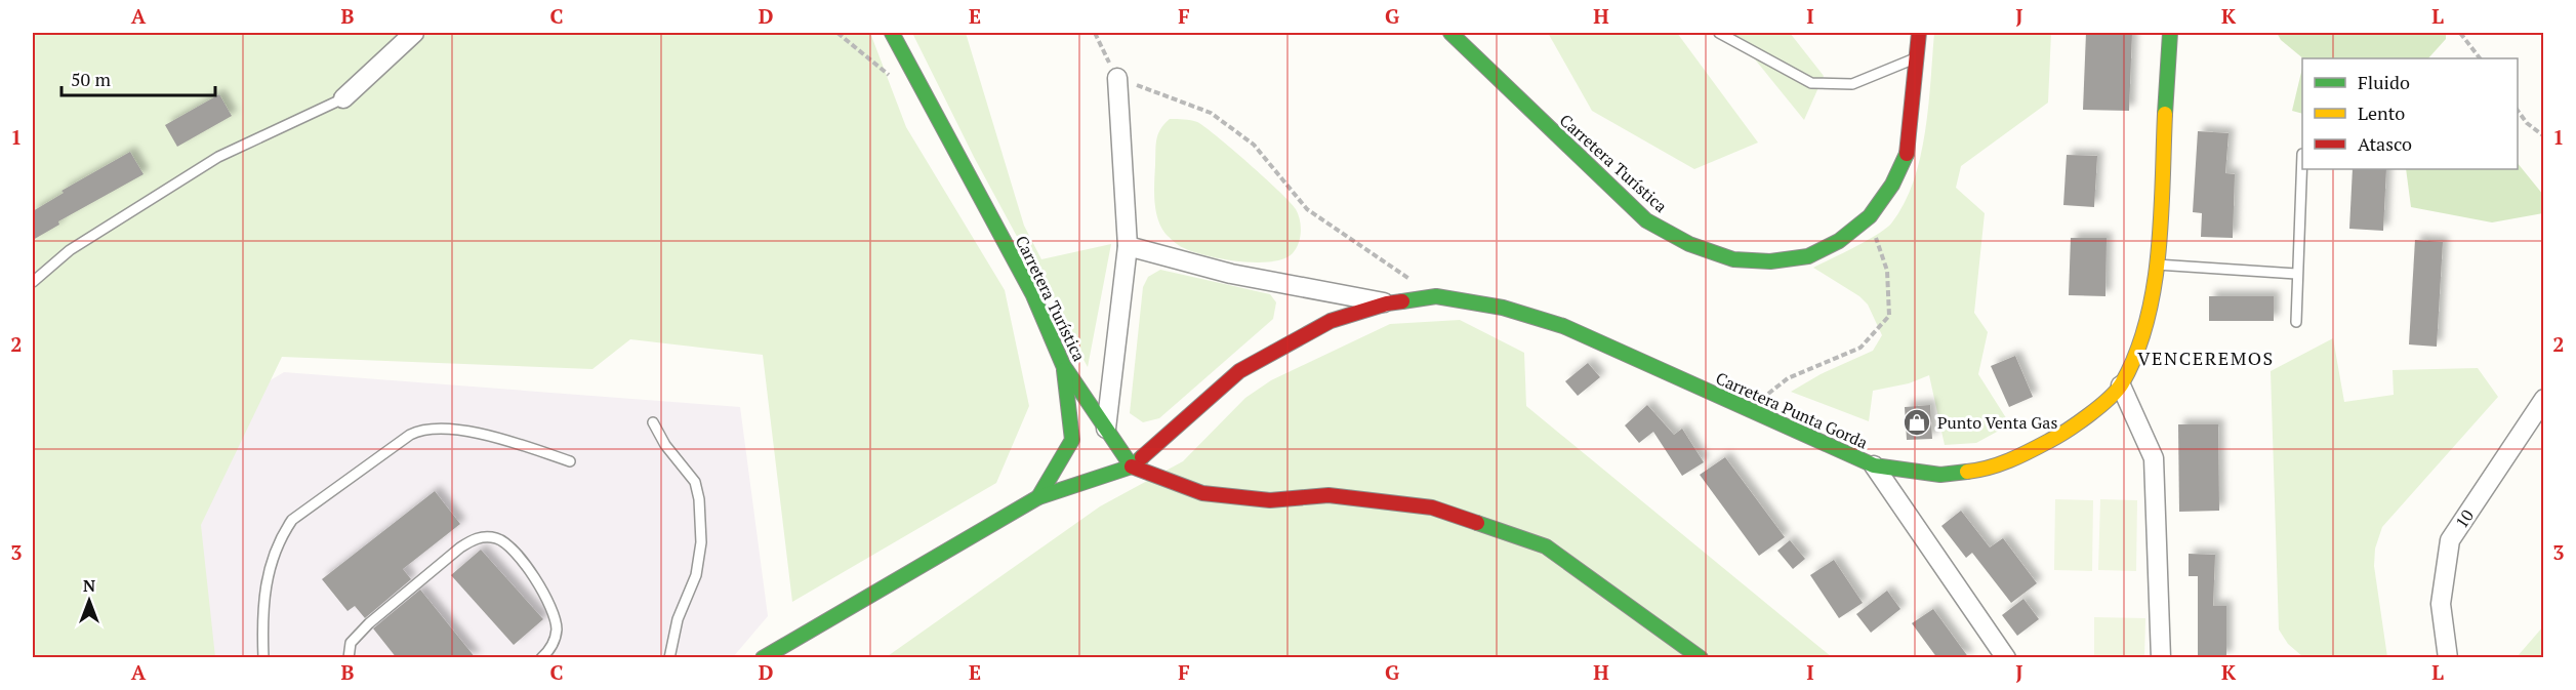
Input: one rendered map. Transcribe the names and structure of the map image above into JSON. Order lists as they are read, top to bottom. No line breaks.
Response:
{"streets":{"main road":["Carretera Turística","Carretera Punta Gorda"],"street":["10"]},"crossings":[["Carretera Turística","Carretera Punta Gorda"]],"districts":["VENCEREMOS"],"places":{"shop":["Punto Venta Gas"]},"legend":["Fluido","Lento","Atasco"],"scale_bar":"50 m","north":"top","grid":{"columns":["A","B","C","D","E","F","G","H","I","J","K","L"],"rows":["1","2","3"]}}
